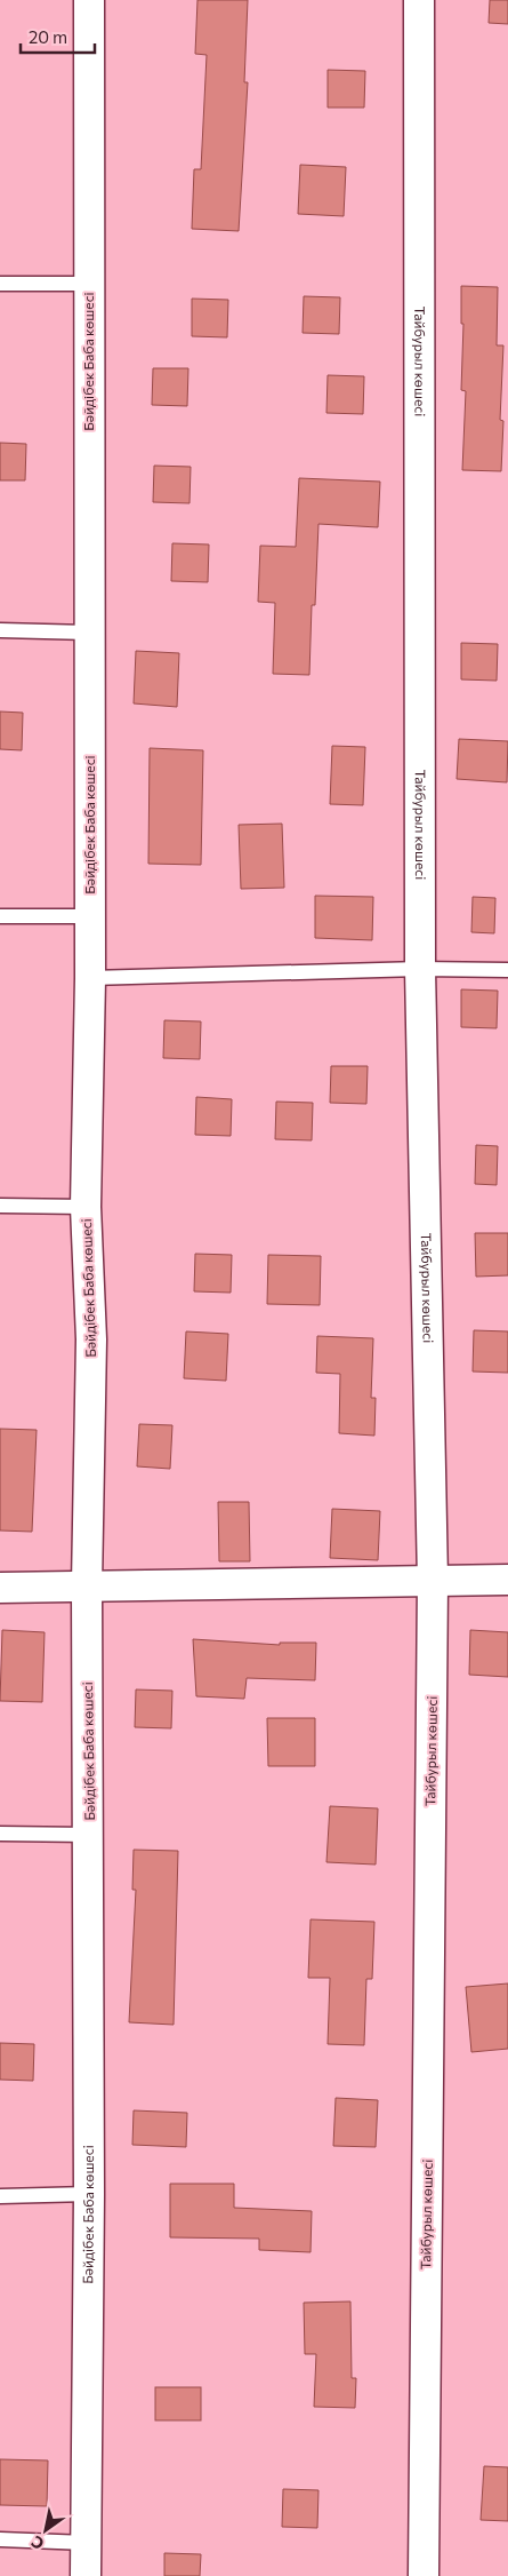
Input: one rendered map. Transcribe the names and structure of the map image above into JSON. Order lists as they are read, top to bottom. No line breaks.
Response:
{"streets":{"street":["Бәйдібек Баба көшесі","Тайбурыл көшесі"]},"scale_bar":"20 m","north":"bottom left"}
